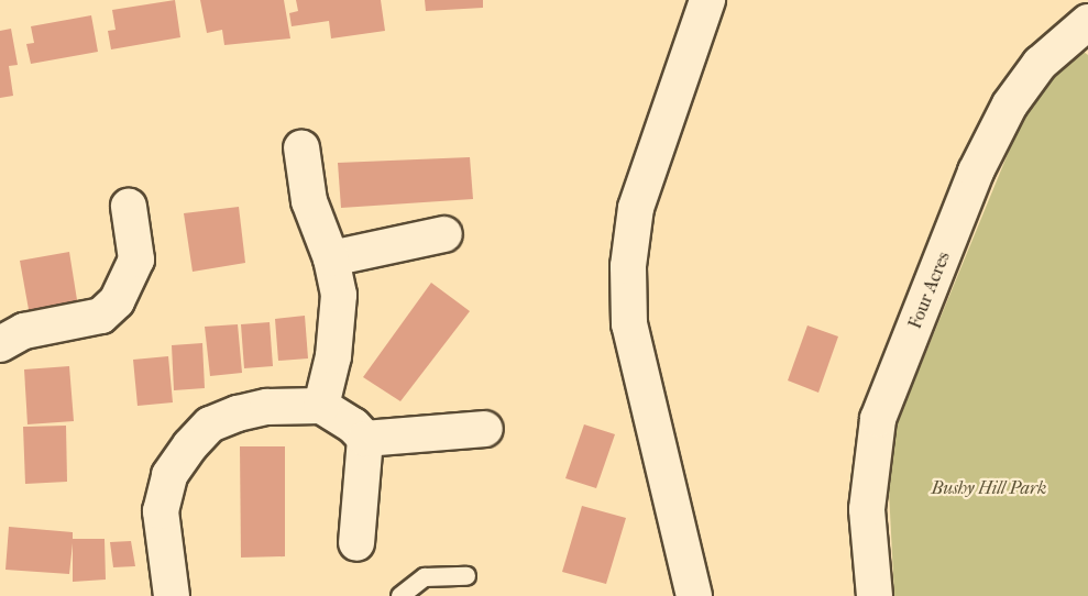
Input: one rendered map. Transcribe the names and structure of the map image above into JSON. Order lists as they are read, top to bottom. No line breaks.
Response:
{"streets":{"street":["Four Acres"]},"parks":["Bushy Hill Park"]}
